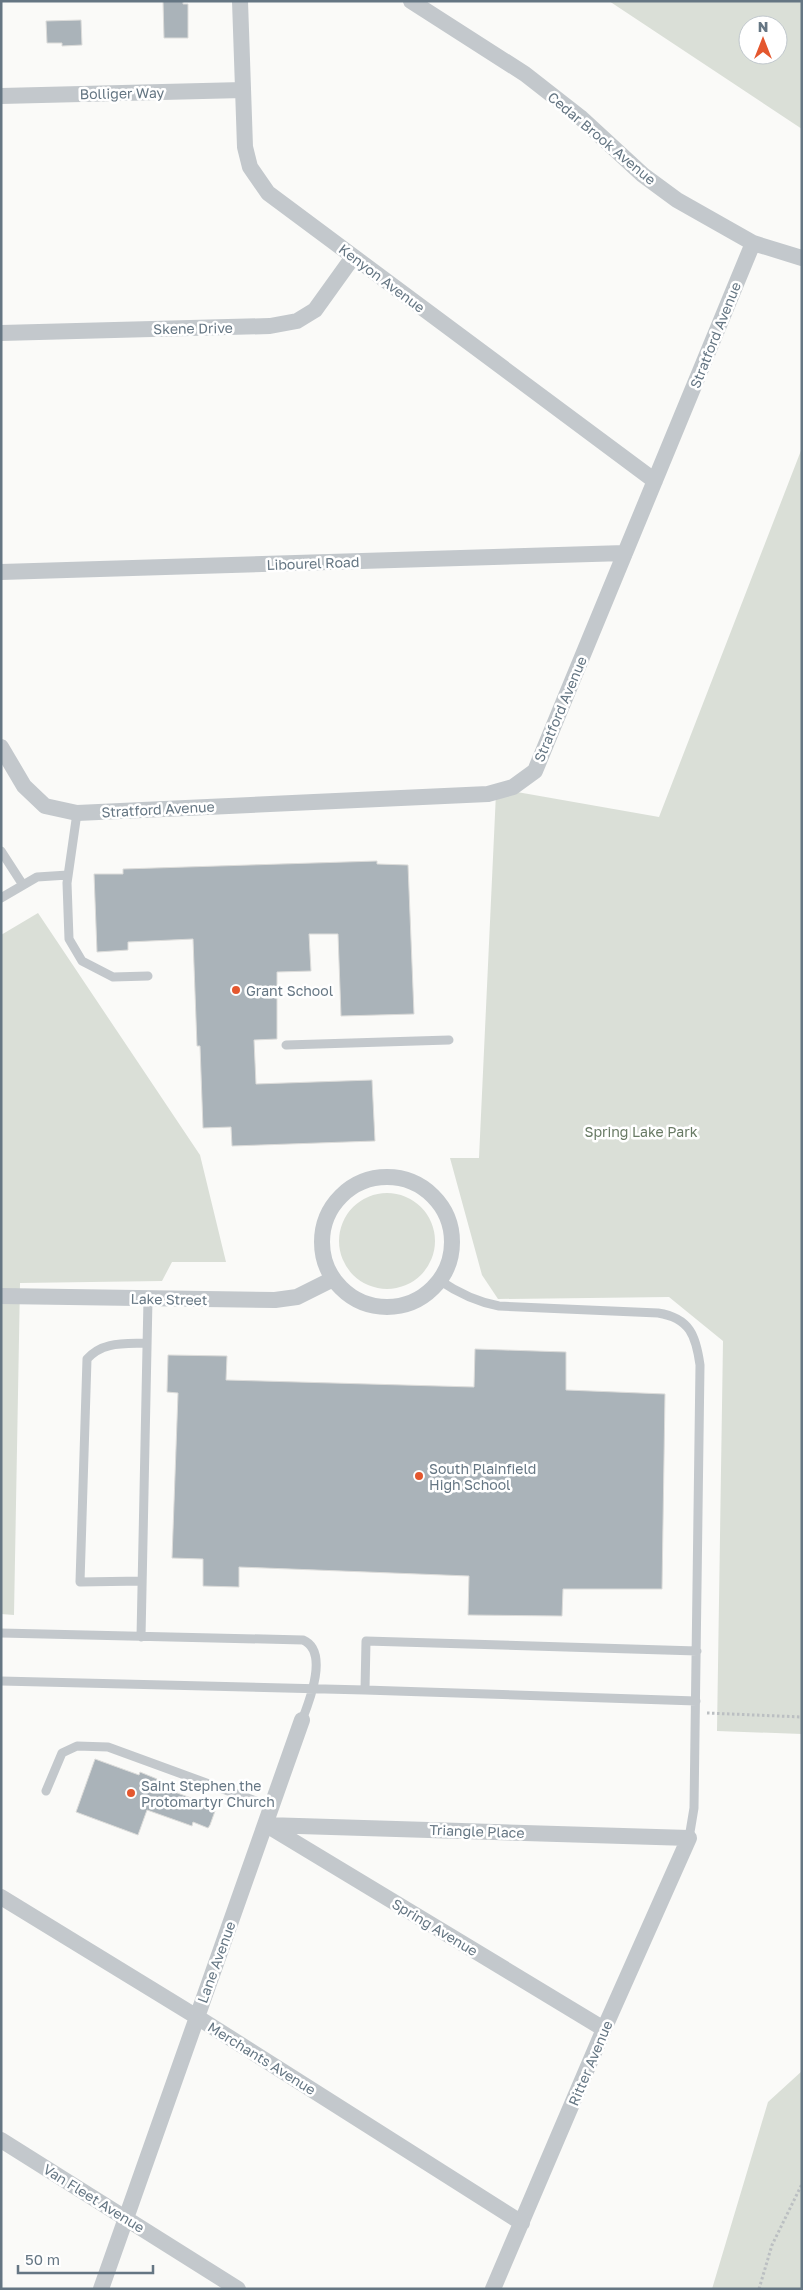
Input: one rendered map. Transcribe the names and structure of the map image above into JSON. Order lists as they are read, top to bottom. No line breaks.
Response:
{"streets":{"street":["Bolliger Way","Cedar Brook Avenue","Kenyon Avenue","Skene Drive","Stratford Avenue","Libourel Road","Lake Street","Triangle Place","Spring Avenue","Lane Avenue","Merchants Avenue","Ritter Avenue","Van Fleet Avenue"]},"crossings":[["Bolliger Way","Kenyon Avenue"],["Cedar Brook Avenue","Stratford Avenue"],["Kenyon Avenue","Skene Drive"],["Kenyon Avenue","Stratford Avenue"],["Stratford Avenue","Libourel Road"],["Triangle Place","Spring Avenue"],["Triangle Place","Lane Avenue"],["Triangle Place","Ritter Avenue"],["Spring Avenue","Lane Avenue"],["Spring Avenue","Ritter Avenue"],["Lane Avenue","Merchants Avenue"],["Lane Avenue","Van Fleet Avenue"],["Merchants Avenue","Ritter Avenue"]],"parks":["Spring Lake Park"],"places":["Grant School","South Plainfield High School","Saint Stephen the Protomartyr Church"],"scale_bar":"50 m","north":"top"}
